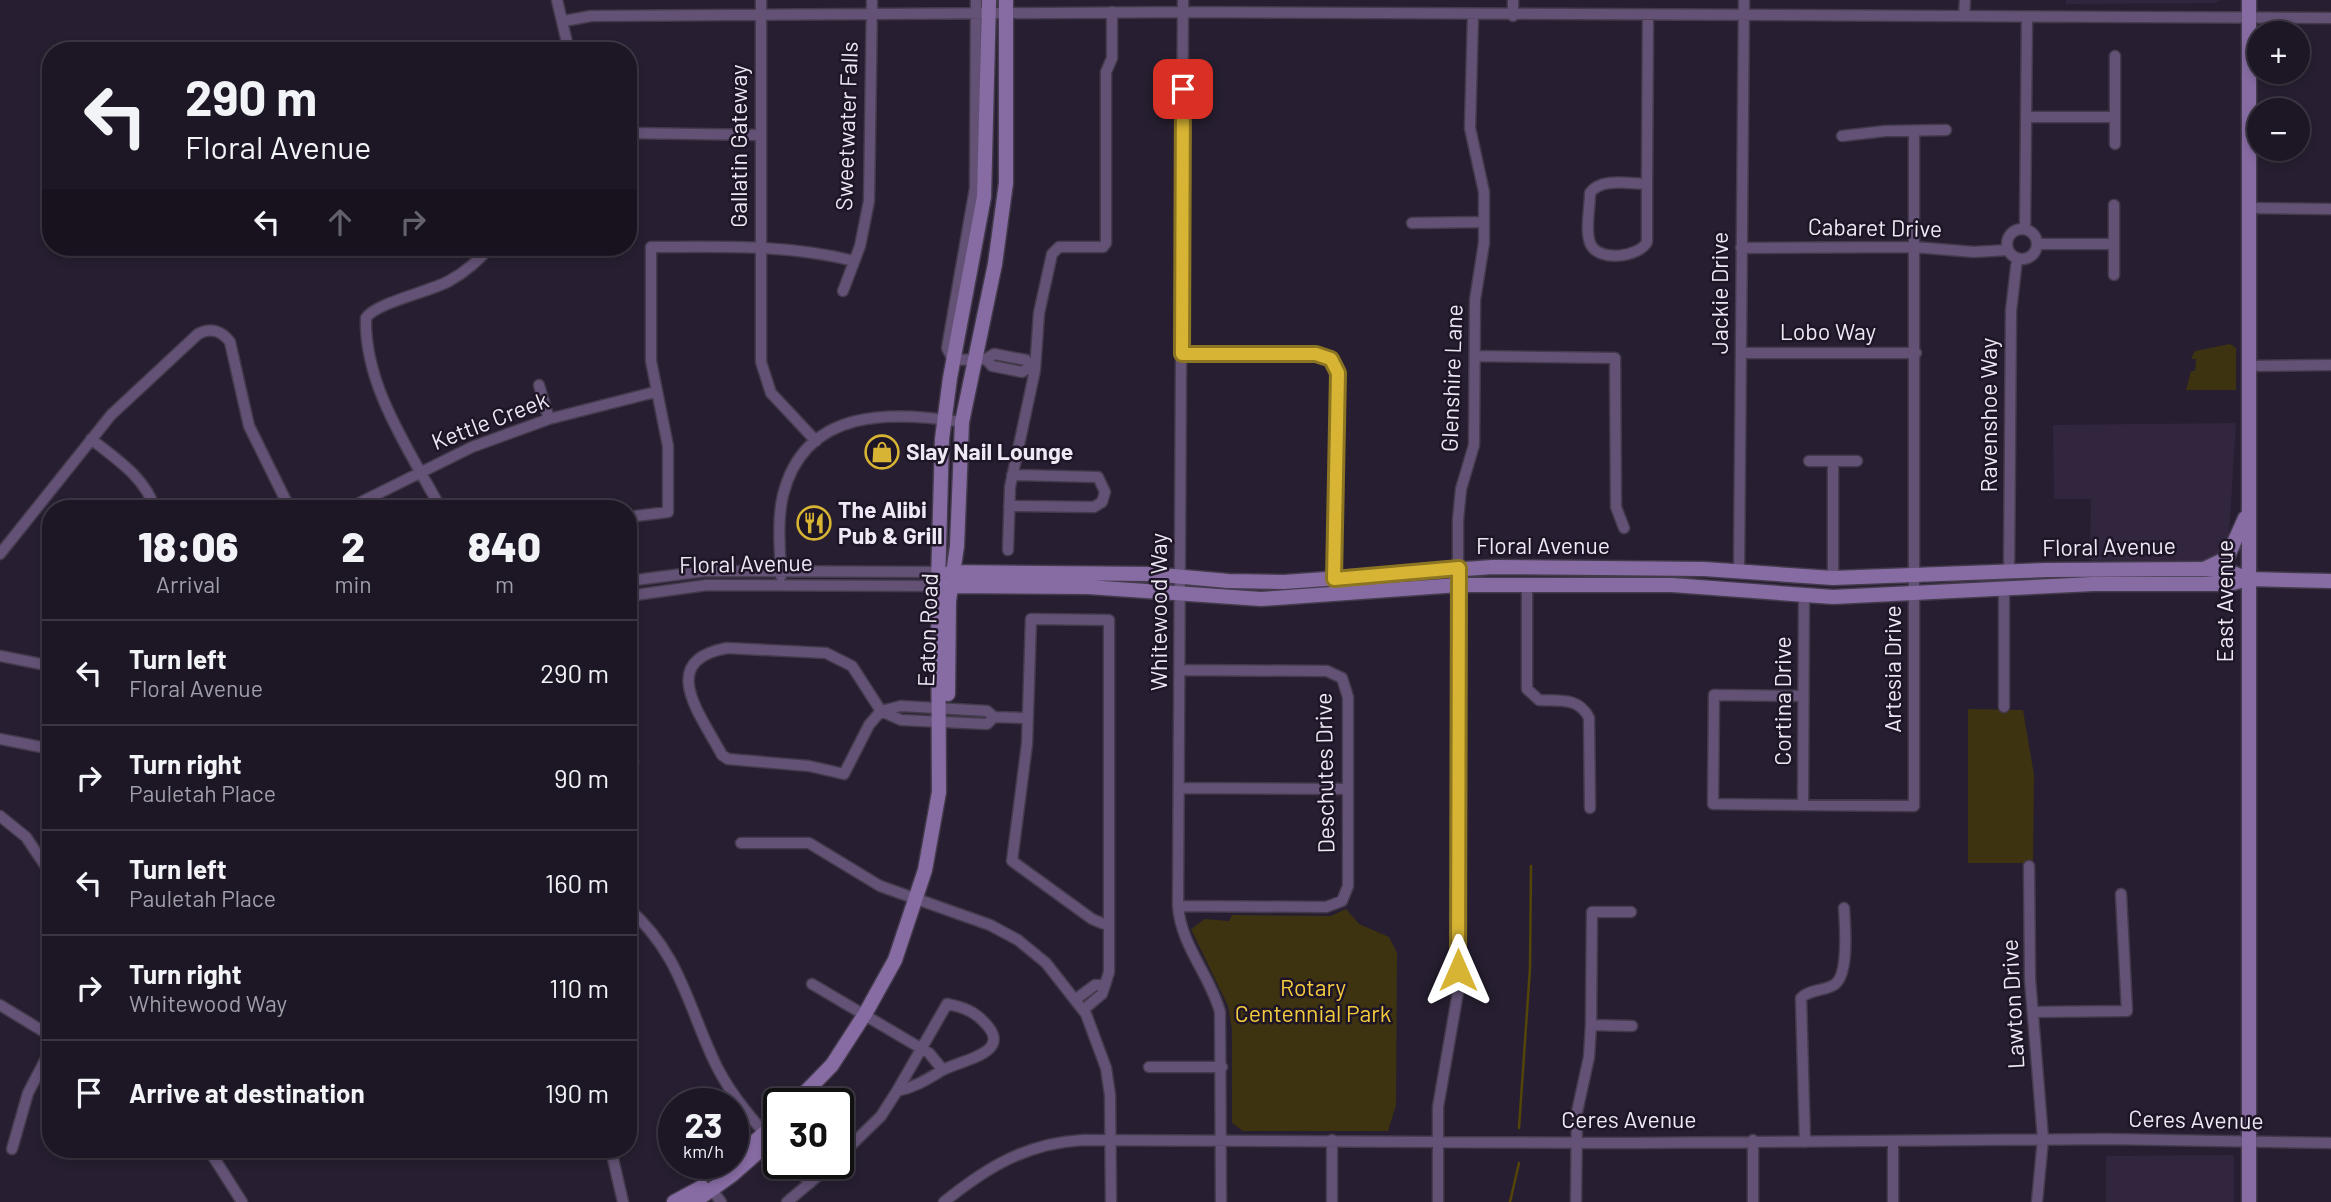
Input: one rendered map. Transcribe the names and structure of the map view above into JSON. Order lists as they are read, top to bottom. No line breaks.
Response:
{"streets":{"street":["Sweetwater Falls","Gallatin Gateway","Cabaret Drive","Jackie Drive","Lobo Way","Glenshire Lane","Ravenshoe Way","Kettle Creek","Floral Avenue","East Avenue","Whitewood Way","Eaton Road","Artesia Drive","Cortina Drive","Deschutes Drive","Lawton Drive","Ceres Avenue"]},"crossings":[["Cabaret Drive","Jackie Drive"],["Cabaret Drive","Ravenshoe Way"],["Cabaret Drive","Artesia Drive"],["Jackie Drive","Lobo Way"],["Jackie Drive","Floral Avenue"],["Lobo Way","Artesia Drive"],["Glenshire Lane","Floral Avenue"],["Glenshire Lane","Ceres Avenue"],["Ravenshoe Way","Floral Avenue"],["Floral Avenue","East Avenue"],["Floral Avenue","Whitewood Way"],["Floral Avenue","Eaton Road"],["Floral Avenue","Artesia Drive"],["Floral Avenue","Cortina Drive"],["East Avenue","Ceres Avenue"],["Whitewood Way","Deschutes Drive"],["Whitewood Way","Ceres Avenue"],["Artesia Drive","Cortina Drive"],["Lawton Drive","Ceres Avenue"]],"parks":["Rotary Centennial Park"],"places":{"shop":["Slay Nail Lounge"],"restaurant":["The Alibi Pub & Grill"]},"page":{"map_buttons":["+","−"],"turn":["290 m","Floral Avenue"],"eta":["18:06","Arrival","2","min","840","m"],"list":[{"name":"Turn left","note":"Floral Avenue","value":"290 m"},{"name":"Turn right","note":"Pauletah Place","value":"90 m"},{"name":"Turn left","note":"Pauletah Place","value":"160 m"},{"name":"Turn right","note":"Whitewood Way","value":"110 m"},{"name":"Arrive at destination","value":"190 m"}],"speed":"23 km/h","limit":"30"}}
